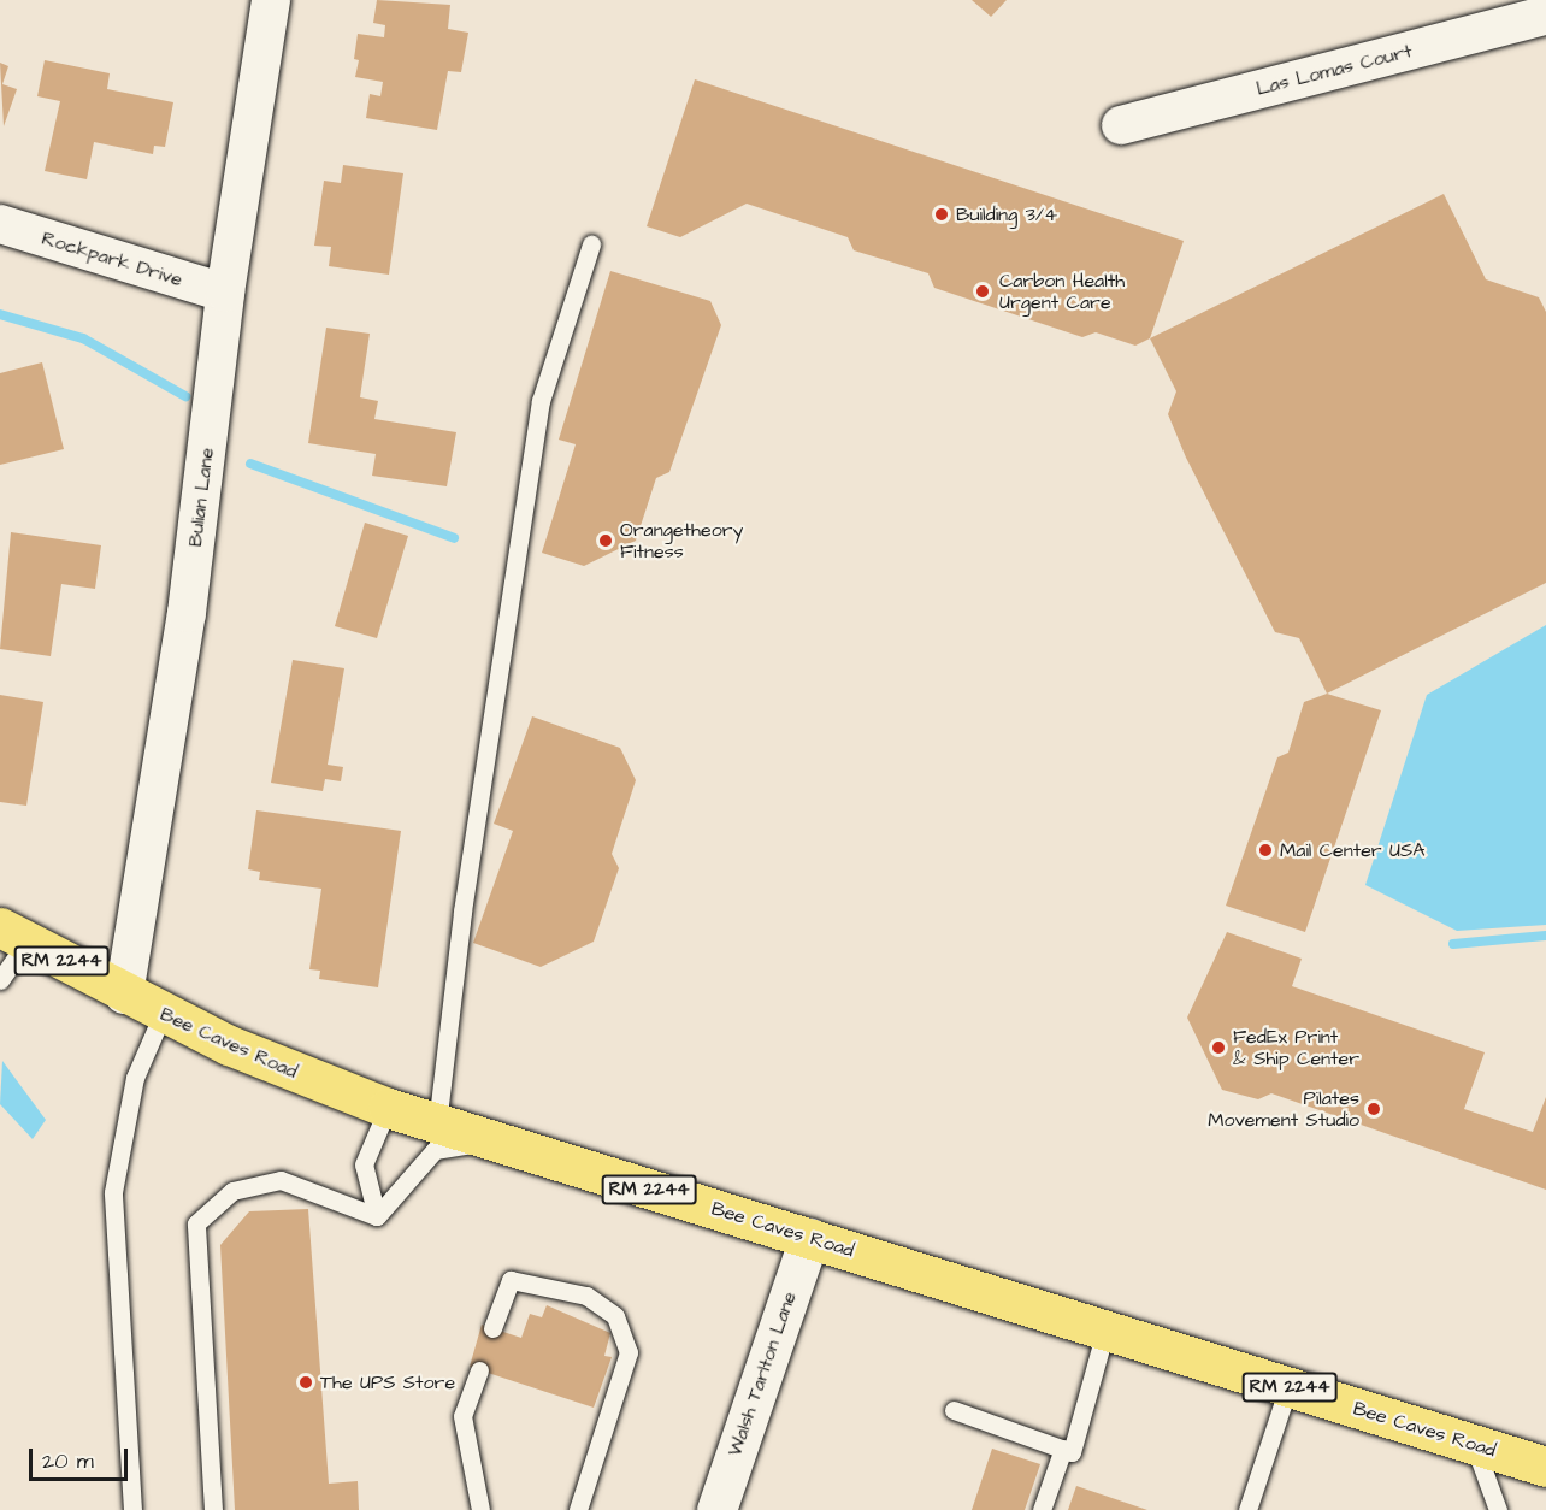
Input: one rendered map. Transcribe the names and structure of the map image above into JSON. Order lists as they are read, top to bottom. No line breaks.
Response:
{"streets":{"main road":["RM 2244","Bee Caves Road"],"street":["Las Lomas Court","Rockpark Drive","Bulian Lane","Walsh Tarlton Lane"]},"crossings":[["Rockpark Drive","Bulian Lane"],["Bulian Lane","Bee Caves Road"],["Bee Caves Road","Walsh Tarlton Lane"]],"places":["Building 3/4","Carbon Health Urgent Care","Orangetheory Fitness","Mail Center USA","FedEx Print & Ship Center","Pilates Movement Studio","The UPS Store"],"scale_bar":"20 m"}
